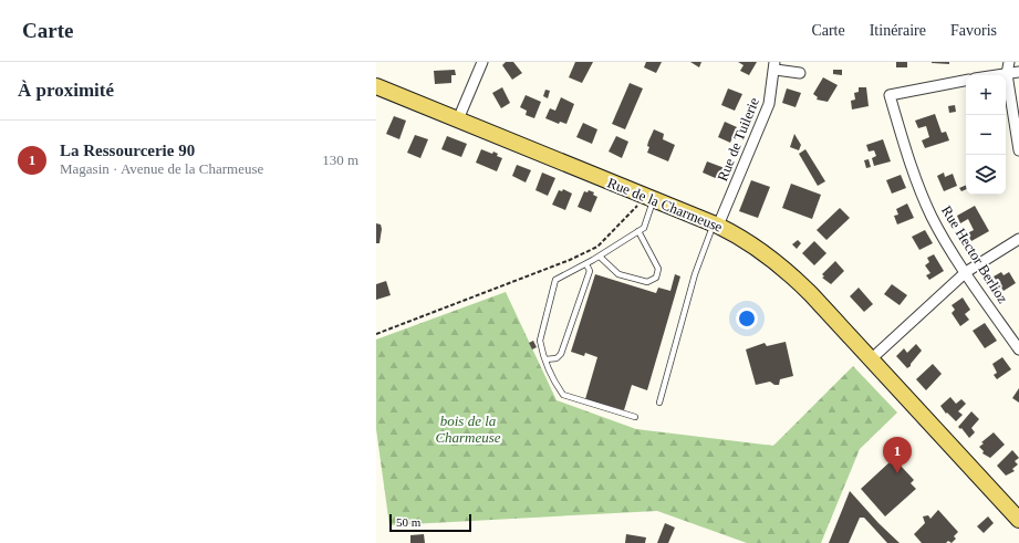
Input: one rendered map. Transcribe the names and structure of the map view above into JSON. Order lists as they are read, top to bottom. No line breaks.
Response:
{"streets":{"main road":["Rue de la Charmeuse"],"street":["Rue de Tuilerie","Rue Hector Berlioz"]},"crossings":[["Rue de Tuilerie","Rue de la Charmeuse"]],"parks":["bois de la Charmeuse"],"scale_bar":"50 m","page":{"header":"Carte","nav":["Carte","Itinéraire","Favoris"],"heading":"À proximité","map_buttons":["+","−"],"list":[{"mark":"1","name":"La Ressourcerie 90","note":"Magasin · Avenue de la Charmeuse","value":"130 m"}],"pins":"1","scale":"50 m"}}
